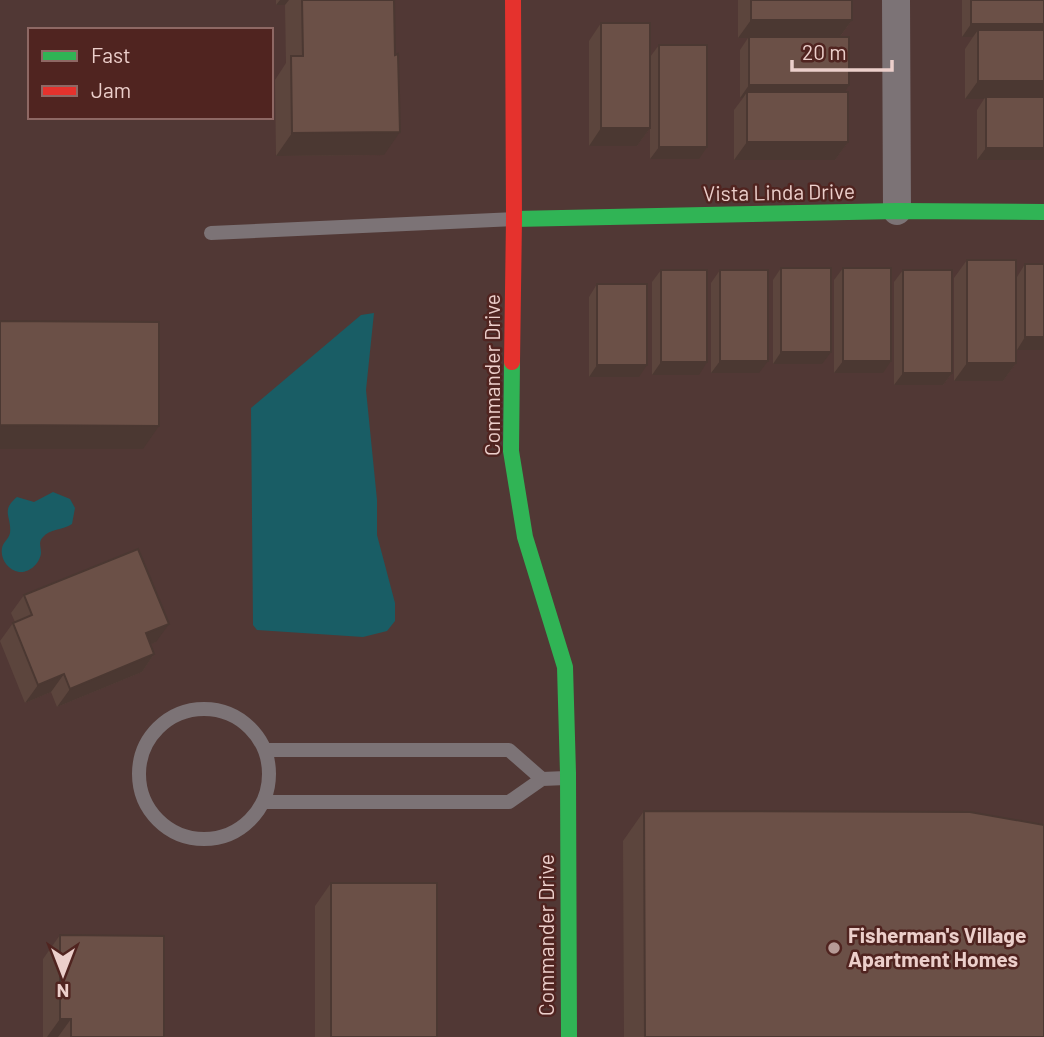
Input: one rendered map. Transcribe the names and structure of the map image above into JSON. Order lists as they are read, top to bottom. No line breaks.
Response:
{"streets":{"street":["Vista Linda Drive","Commander Drive"]},"crossings":[["Vista Linda Drive","Commander Drive"]],"places":["Fisherman's Village Apartment Homes"],"legend":["Fast","Jam"],"scale_bar":"20 m","north":"bottom"}
